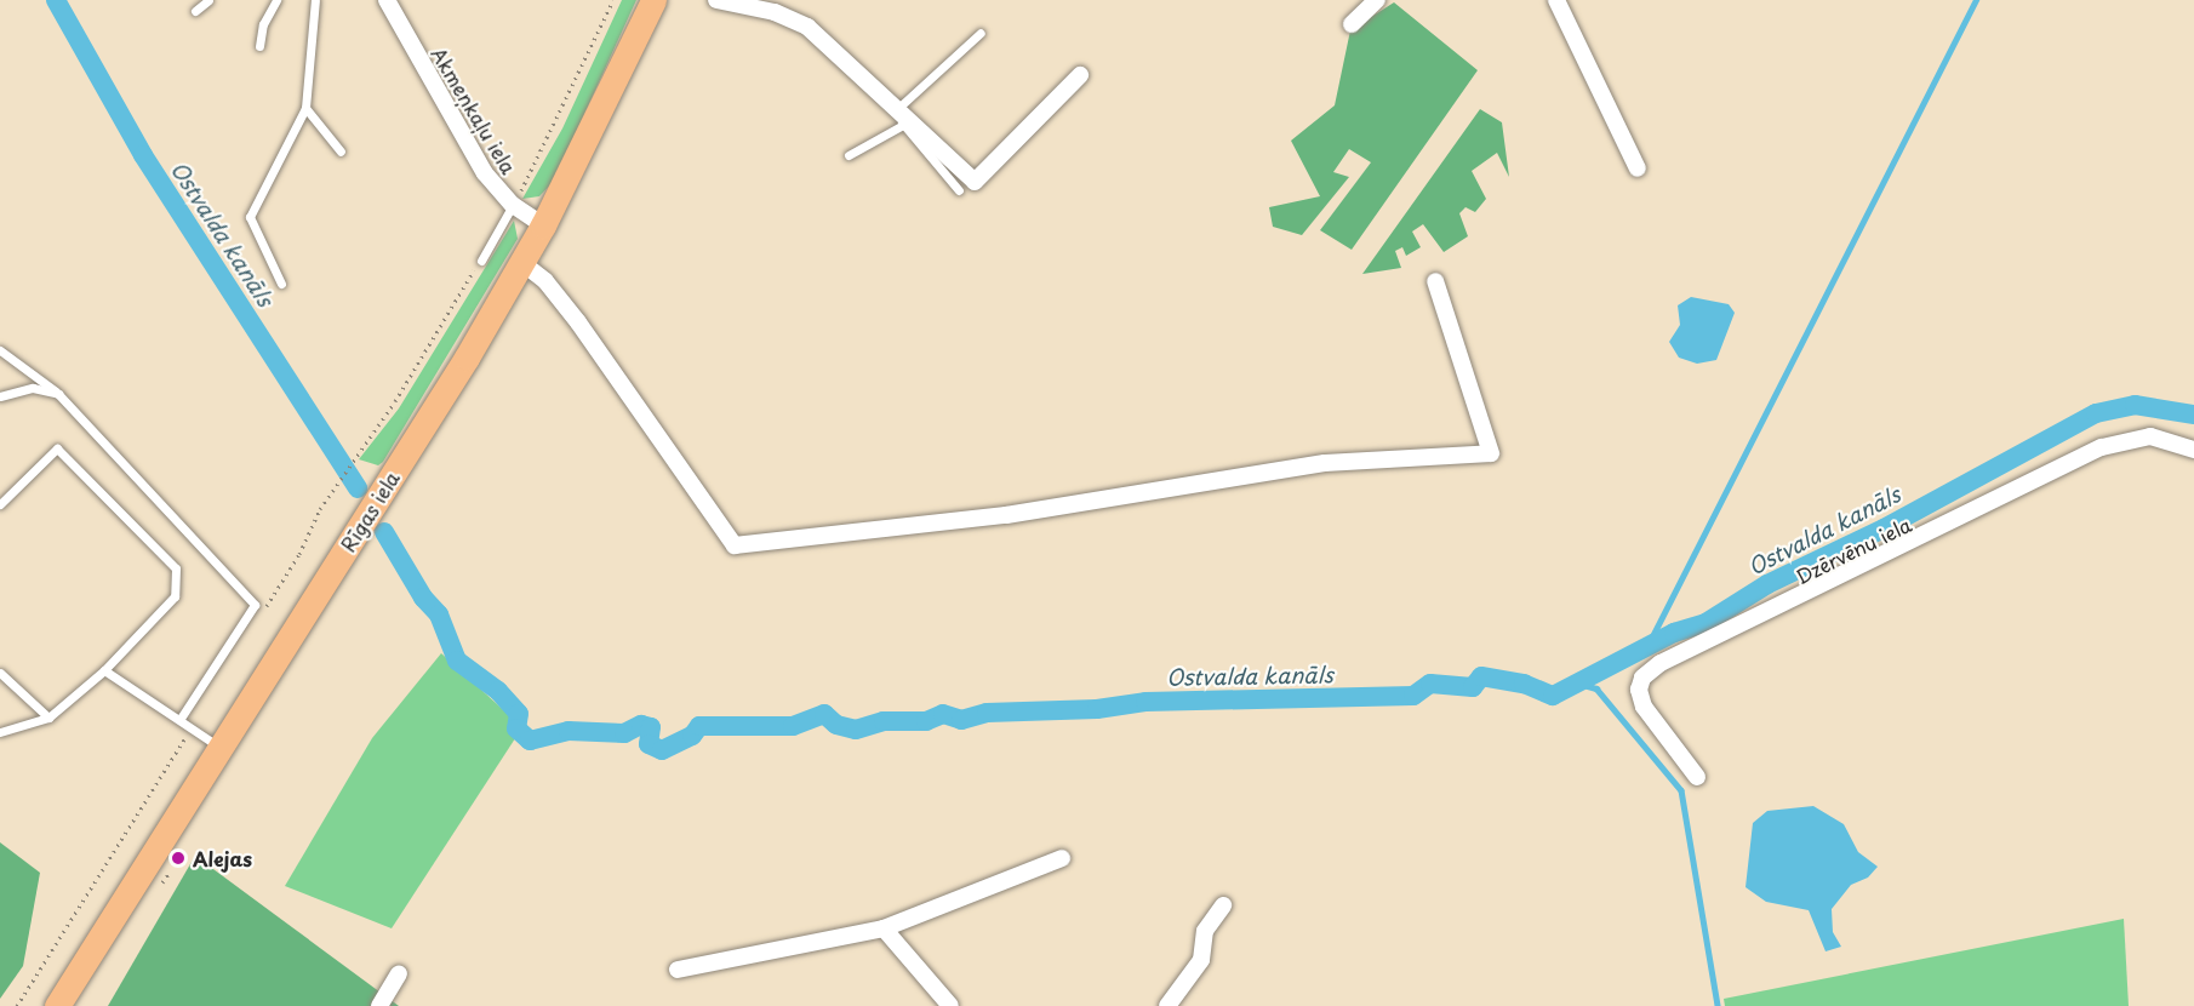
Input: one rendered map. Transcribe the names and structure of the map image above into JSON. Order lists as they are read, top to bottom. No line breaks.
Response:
{"streets":{"main road":["Rīgas iela"],"street":["Akmeņkaļu iela","Dzērvēnu iela"]},"crossings":[["Akmeņkaļu iela","Rīgas iela"]],"water":["Ostvalda kanāls"],"places":["Alejas"]}
